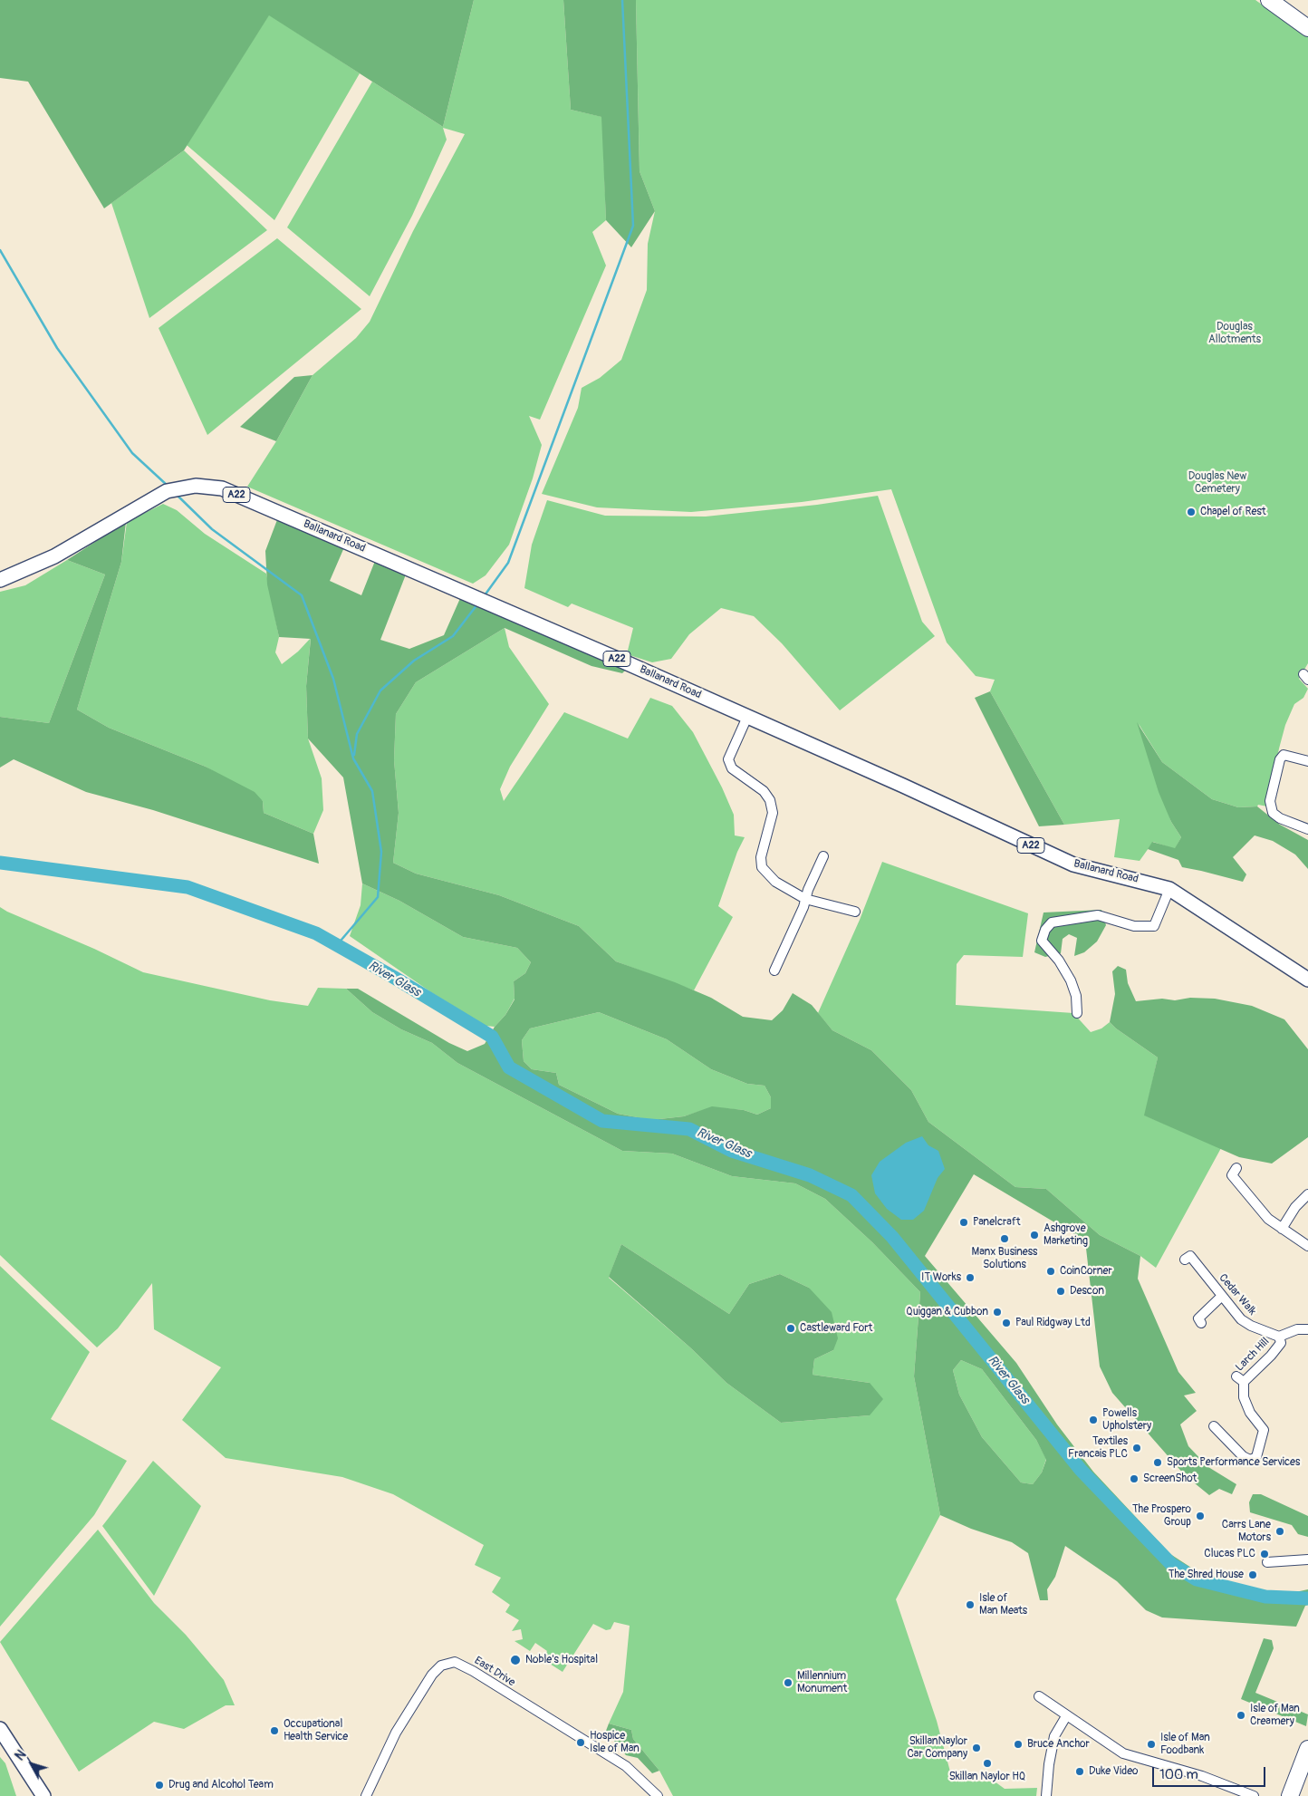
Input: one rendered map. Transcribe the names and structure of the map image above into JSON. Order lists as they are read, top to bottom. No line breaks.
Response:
{"streets":{"main road":["A22","Ballanard Road"],"street":["Cedar Walk","Larch Hill","East Drive"]},"crossings":[["Cedar Walk","Larch Hill"]],"water":["River Glass"],"parks":["Douglas Allotments","Douglas New Cemetery"],"places":["Chapel of Rest","Panelcraft","Ashgrove Marketing","Manx Business Solutions","CoinCorner","IT Works","Descon","Quiggan & Cubbon","Paul Ridgway Ltd","Castleward Fort","Powells Upholstery","Textiles Francais PLC","Sports Performance Services","ScreenShot","The Prospero Group","Carrs Lane Motors","Clucas PLC","The Shred House","Isle of Man Meats","Noble's Hospital","Millennium Monument","Isle of Man Creamery","Occupational Health Service","Hospice Isle of Man","Bruce Anchor","Isle of Man Foodbank","SkillanNaylor Car Company","Skillan Naylor HQ","Duke Video","Drug and Alcohol Team"],"scale_bar":"100 m","north":"top left"}
